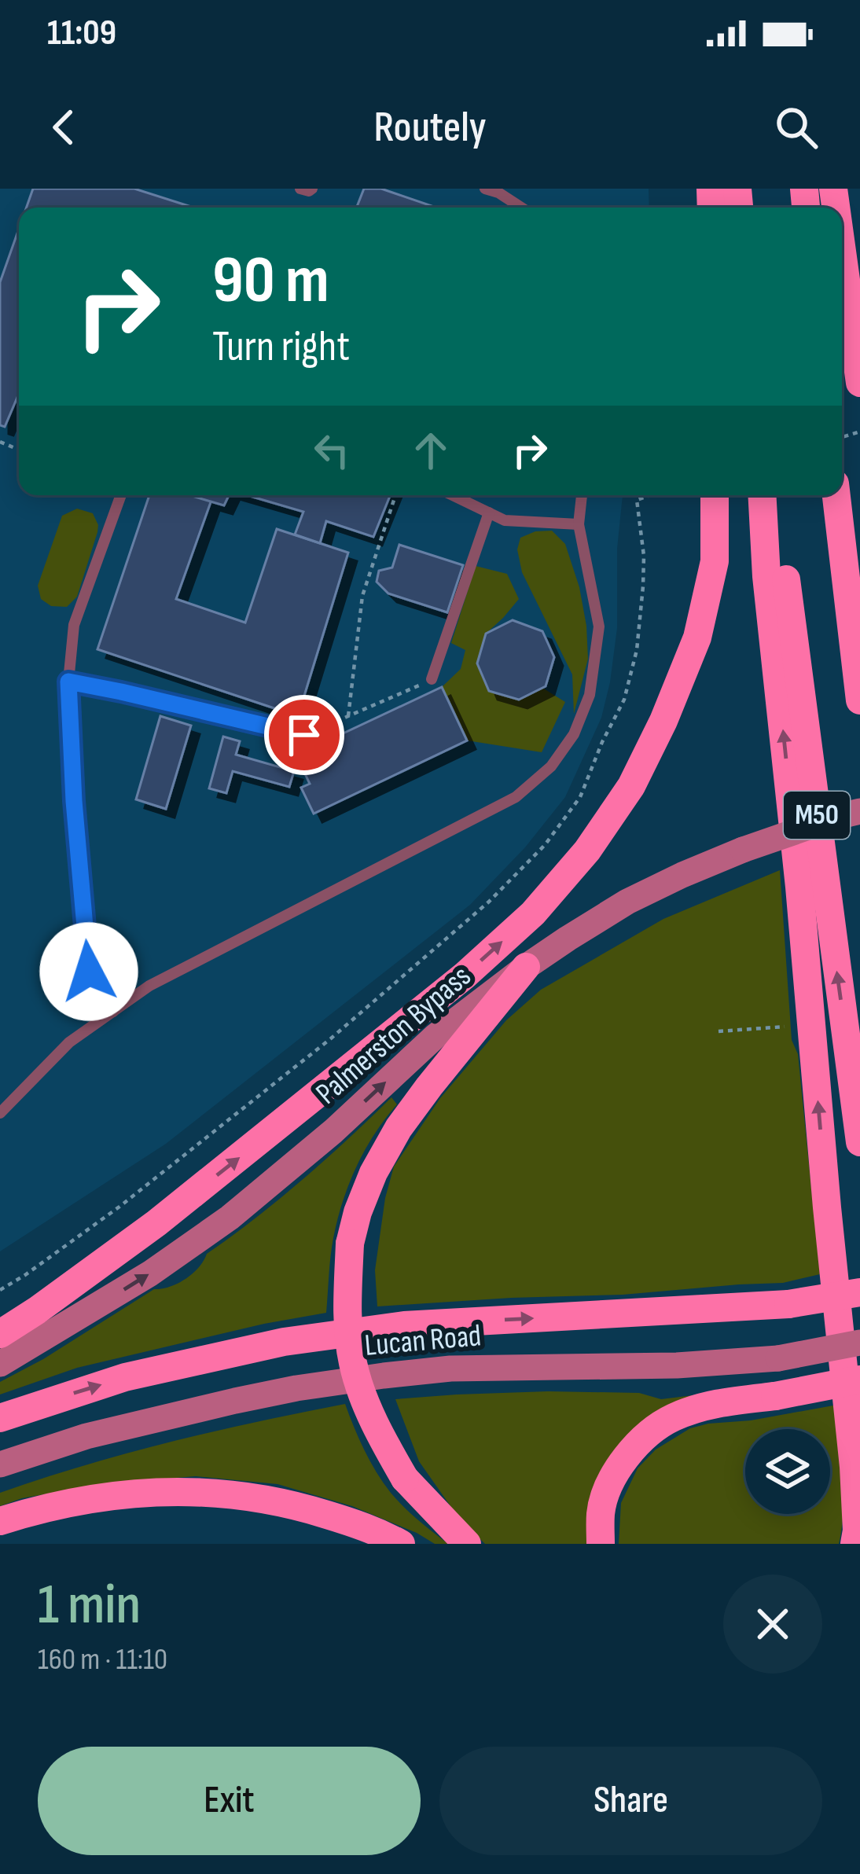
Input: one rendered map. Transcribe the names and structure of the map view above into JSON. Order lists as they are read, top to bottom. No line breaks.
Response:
{"streets":{"highway":["M50"],"main road":["Palmerston Bypass","Lucan Road"]},"one_way":["Palmerston Bypass"],"page":{"status":"11:09","header":"Routely","turn":["90 m","Turn right"],"heading":["1 min","160 m · 11:10"],"buttons":["Exit","Share"]}}
